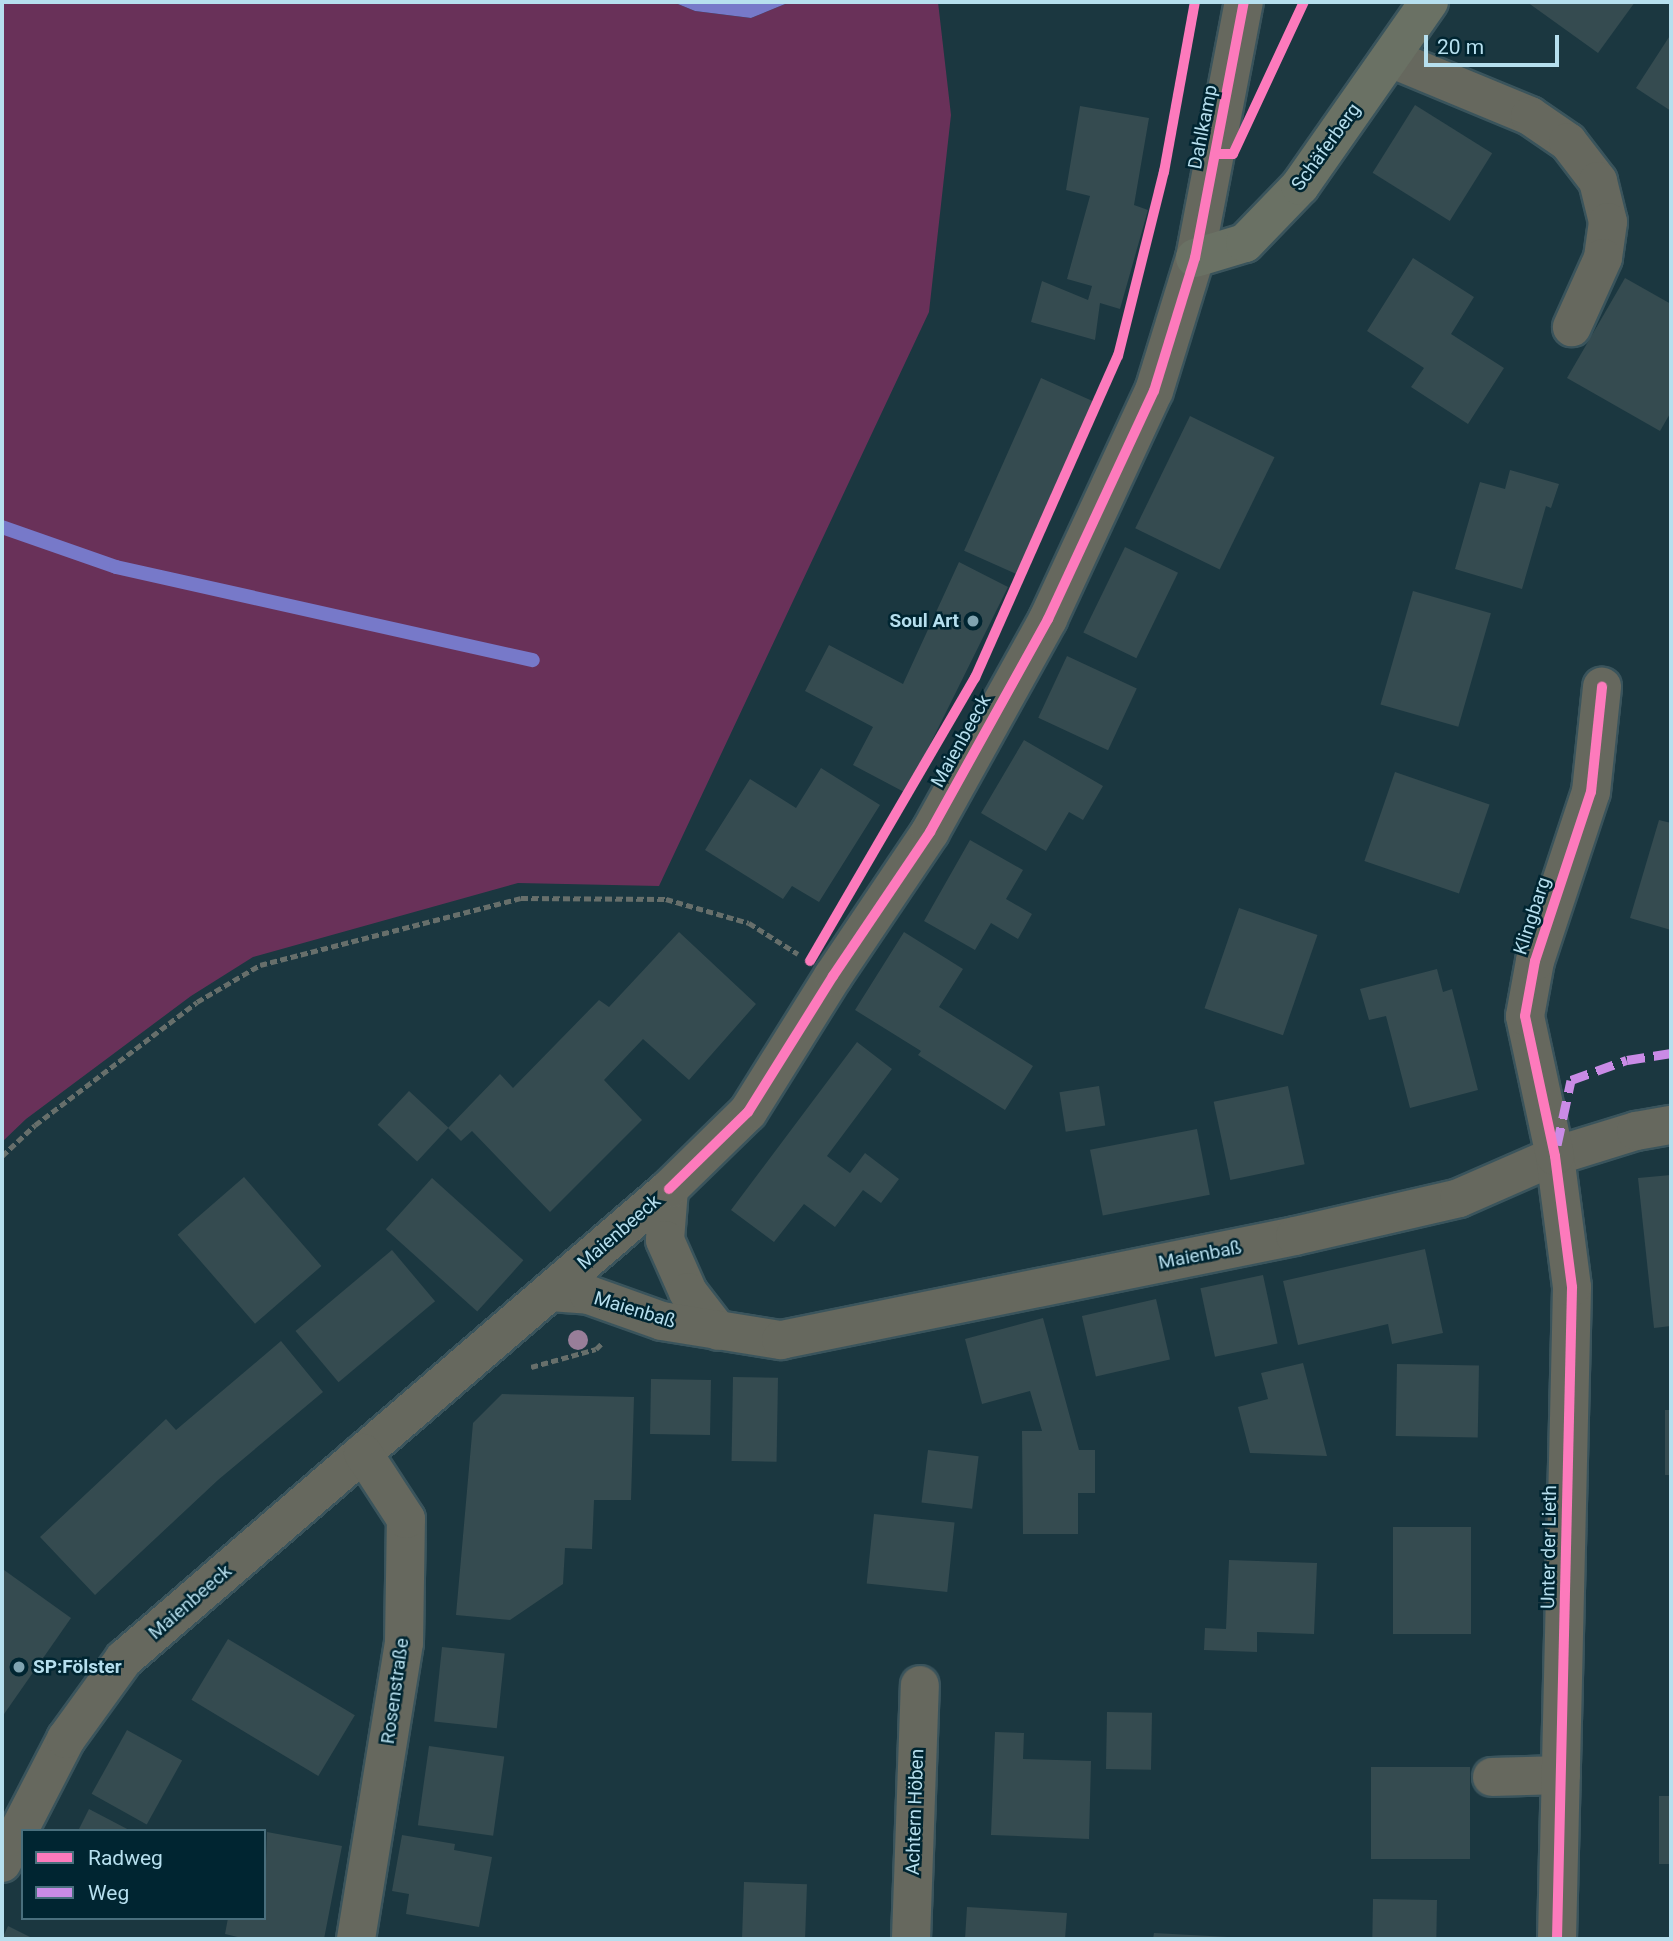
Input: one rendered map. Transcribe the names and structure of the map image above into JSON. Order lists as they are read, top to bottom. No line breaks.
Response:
{"streets":{"main road":["Schäferberg"],"street":["Dahlkamp","Maienbeeck","Klingbarg","Maienbaß","Unter der Lieth","Rosenstraße","Achtern Höben"]},"crossings":[["Dahlkamp","Schäferberg"],["Dahlkamp","Maienbeeck"],["Schäferberg","Maienbeeck"],["Maienbeeck","Maienbaß"],["Maienbeeck","Rosenstraße"],["Klingbarg","Maienbaß"],["Klingbarg","Unter der Lieth"],["Maienbaß","Unter der Lieth"]],"places":["Soul Art","SP:Fölster"],"legend":["Radweg","Weg"],"scale_bar":"20 m"}
